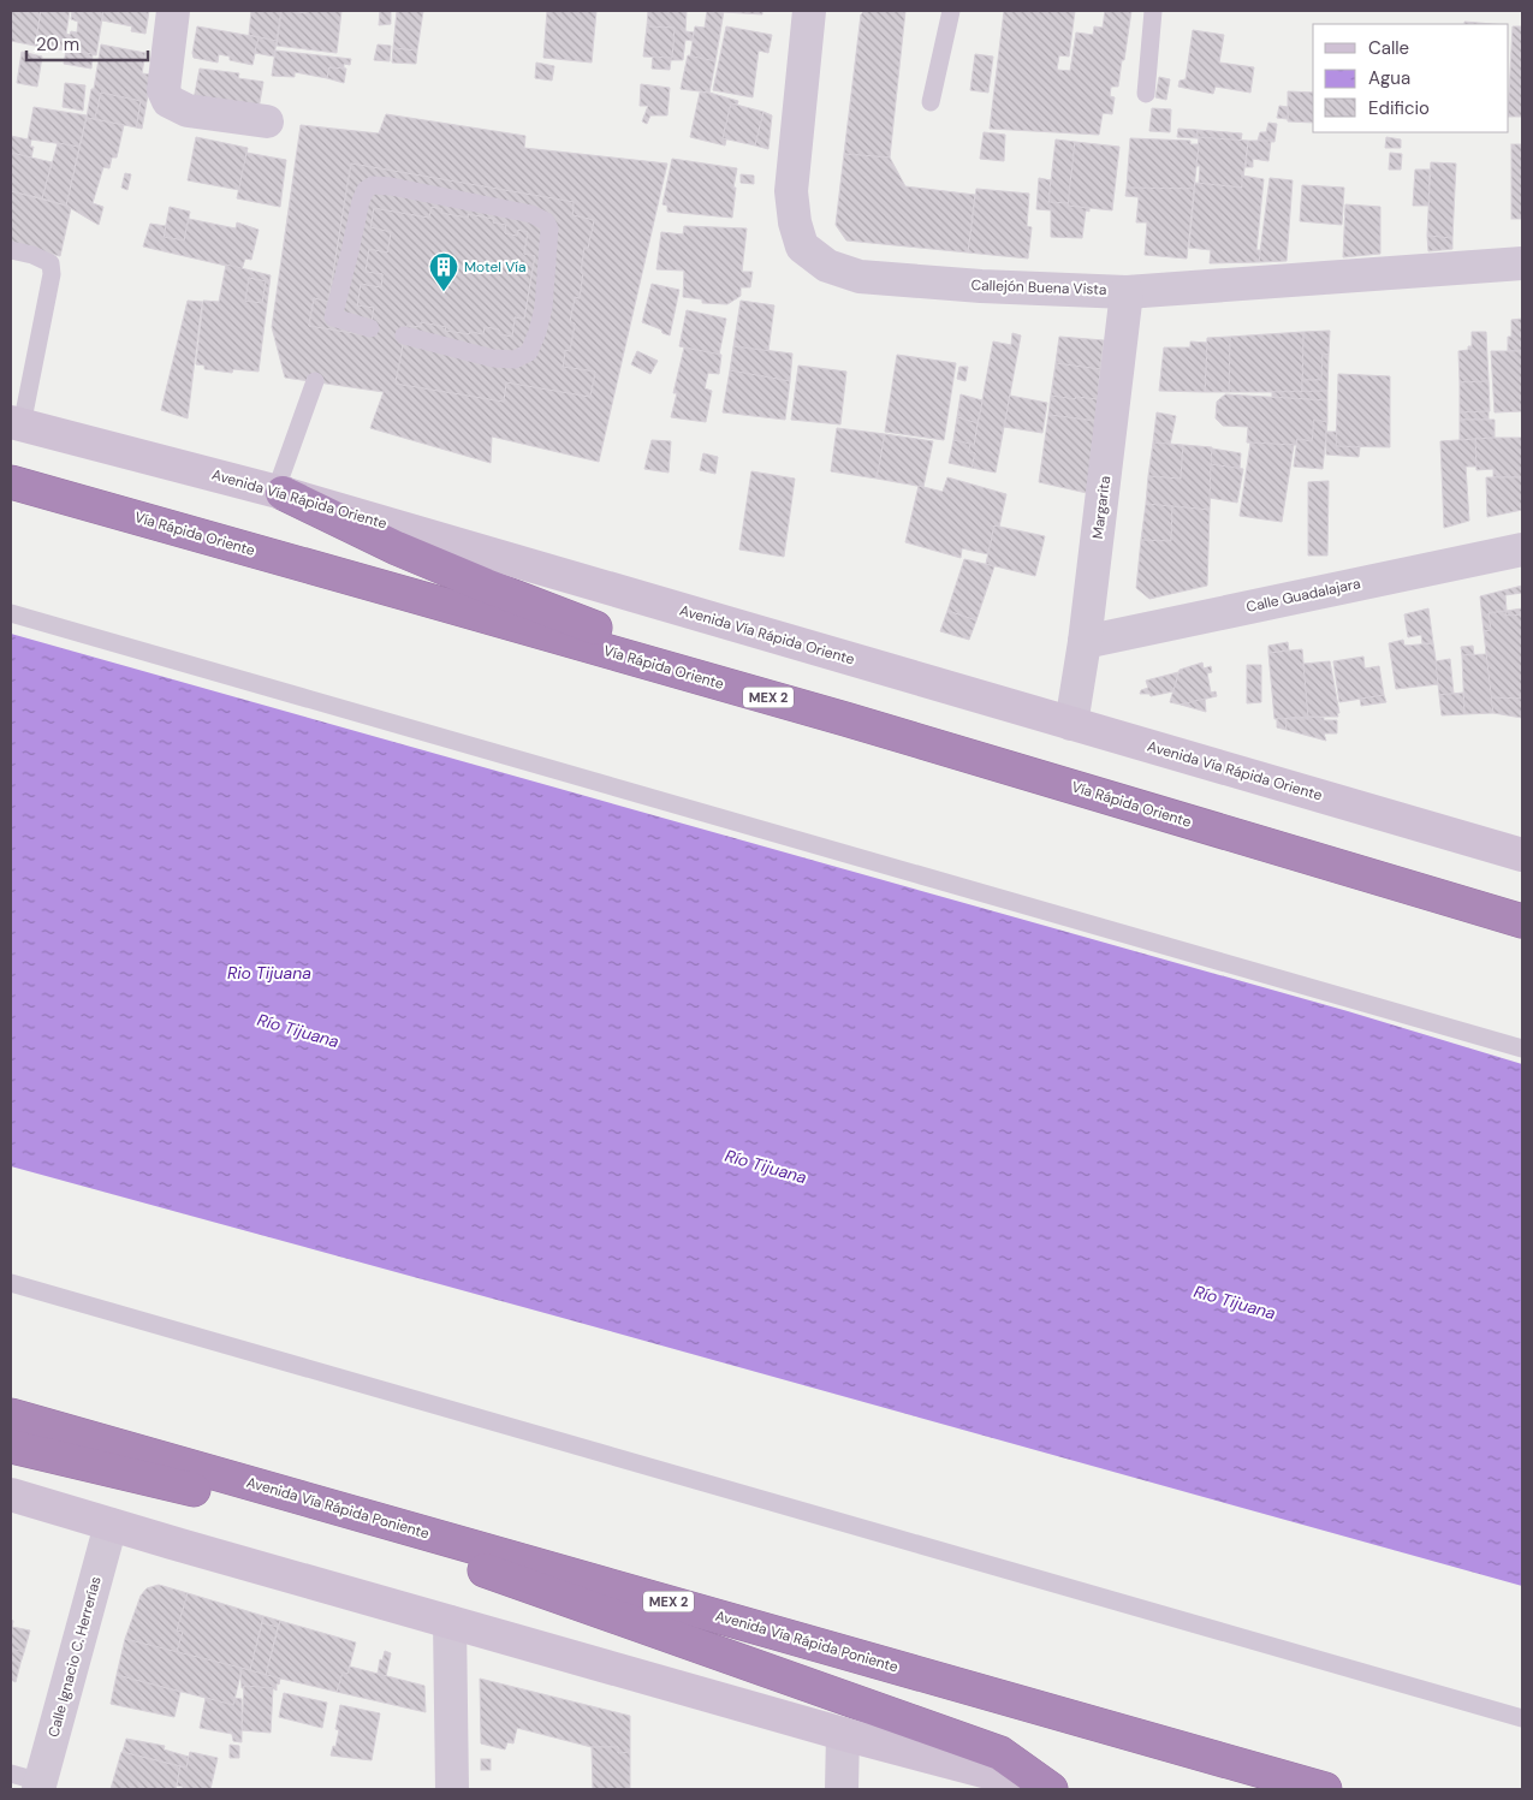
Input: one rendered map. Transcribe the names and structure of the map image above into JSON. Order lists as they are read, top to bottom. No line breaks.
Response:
{"streets":{"highway":["Vía Rápida Oriente","MEX 2","Avenida Vía Rápida Poniente"],"main road":["Avenida Vía Rápida Oriente"],"street":["Callejón Buena Vista","Margarita","Calle Guadalajara","Calle Ignacio C. Herrerías"]},"crossings":[["Callejón Buena Vista","Margarita"],["Avenida Vía Rápida Oriente","Margarita"],["Margarita","Calle Guadalajara"]],"water":["Rio Tijuana","Río Tijuana"],"places":{"building":["Motel Vía"]},"legend":["Calle","Agua","Edificio"],"scale_bar":"20 m"}
